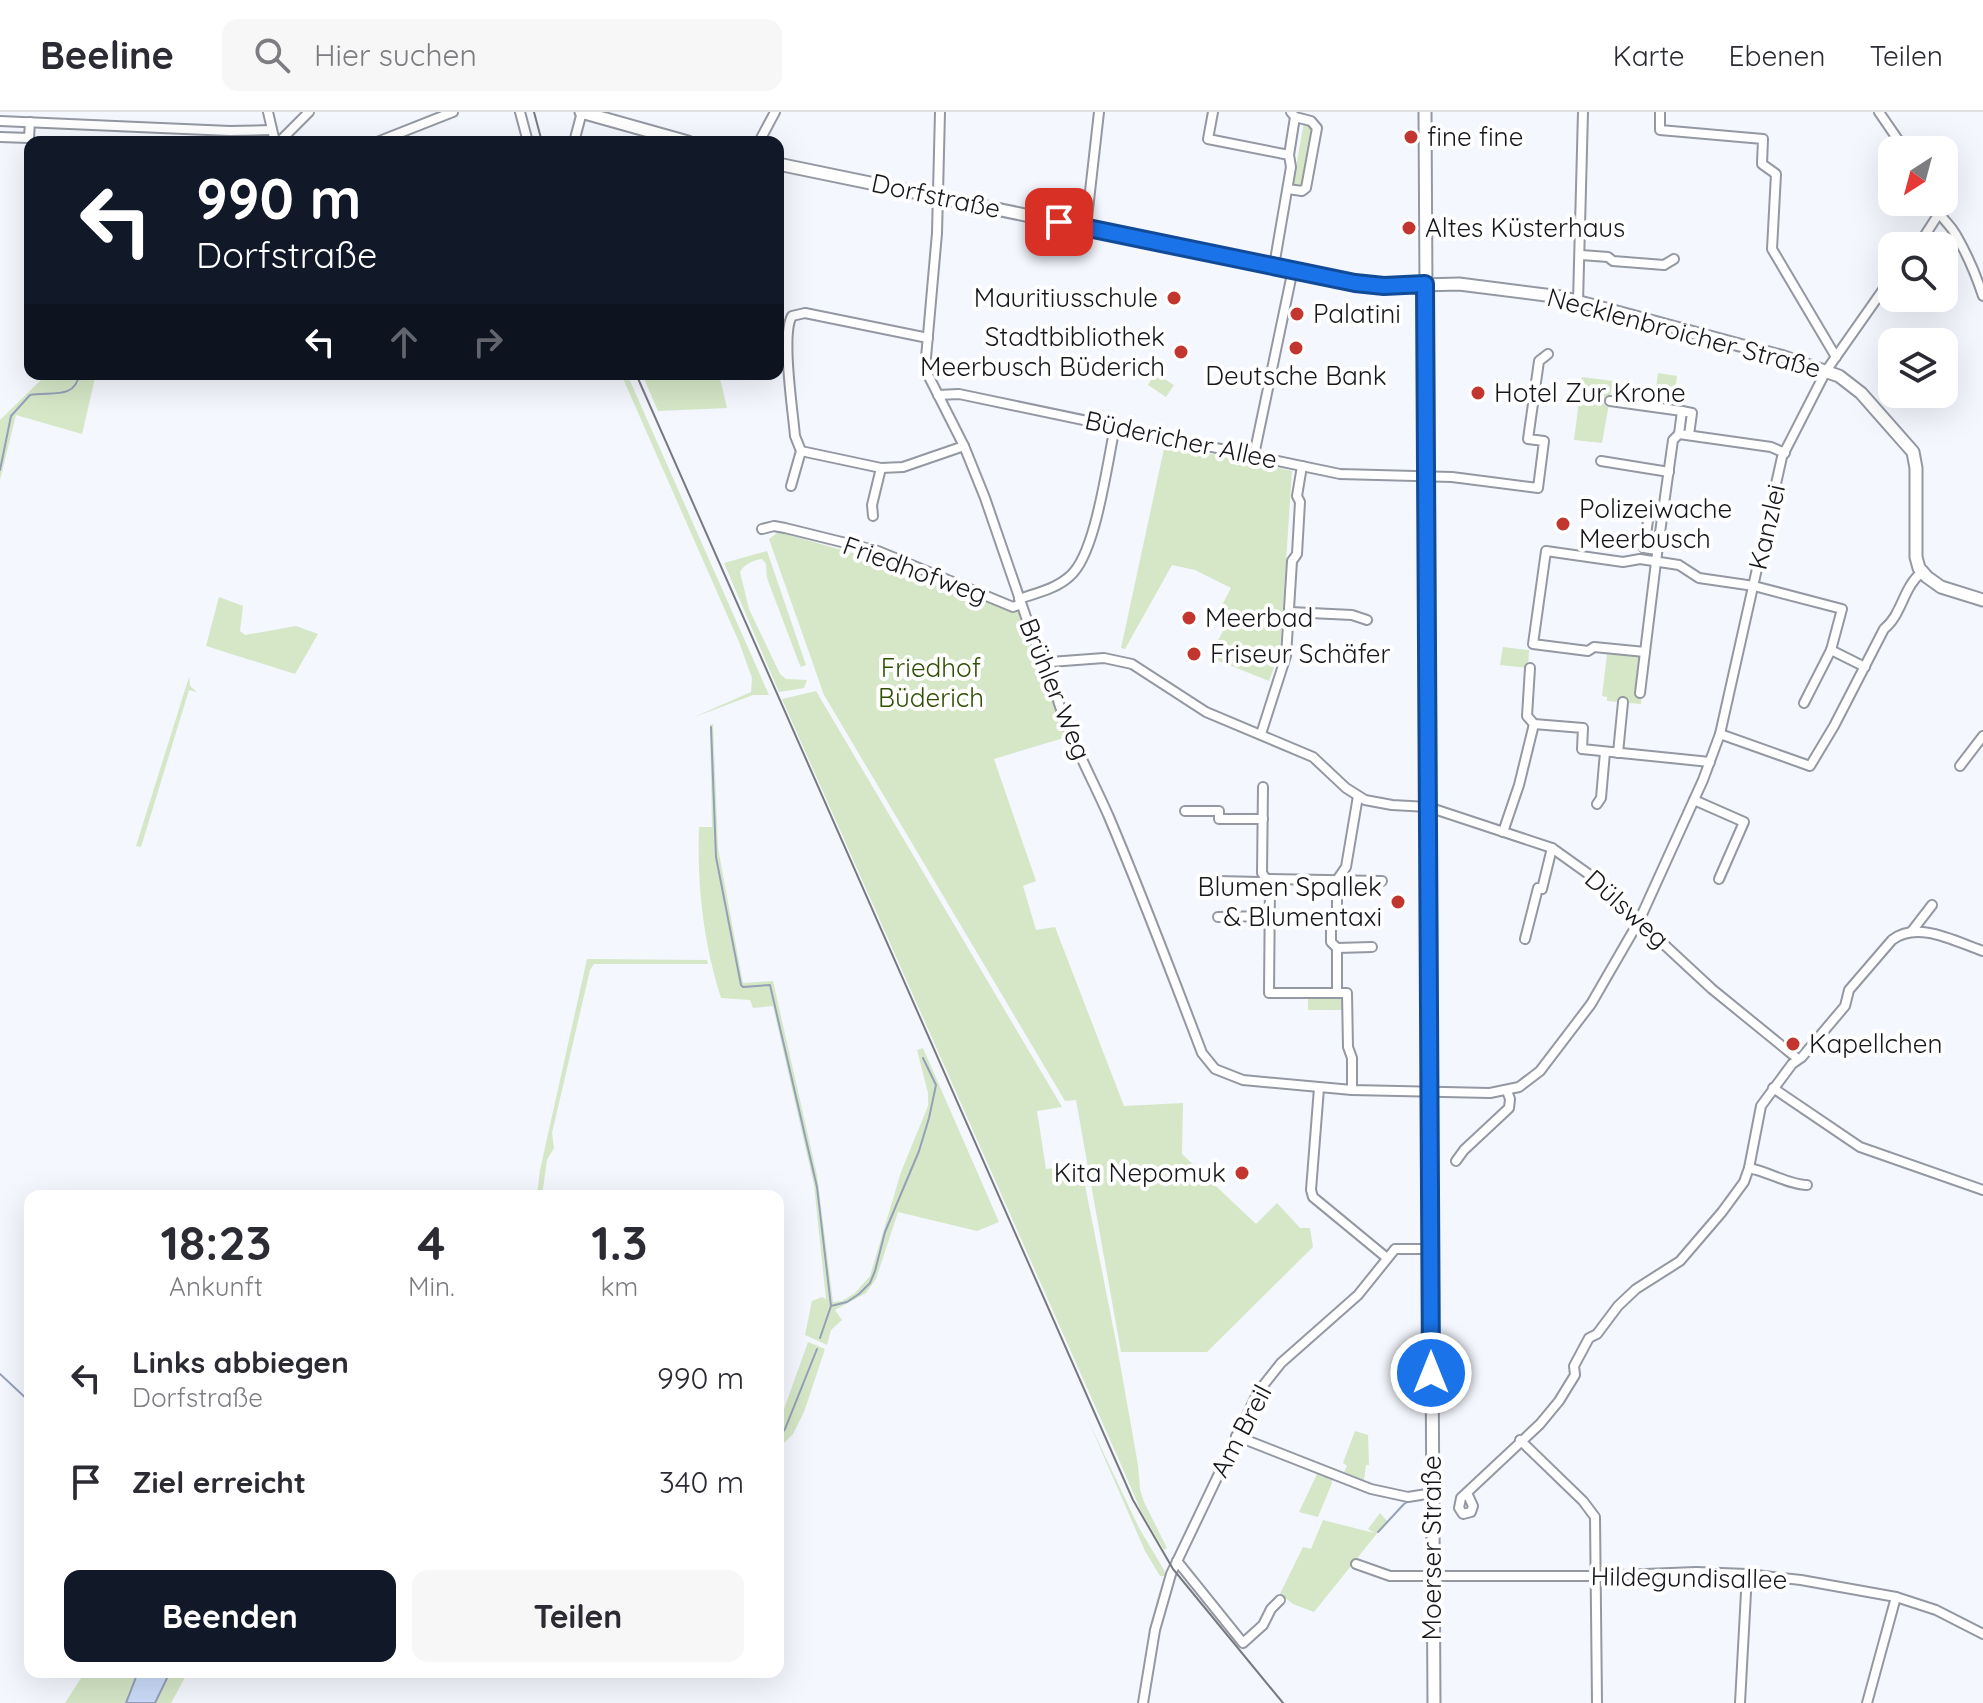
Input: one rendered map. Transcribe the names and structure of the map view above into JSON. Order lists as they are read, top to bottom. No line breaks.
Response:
{"streets":{"main road":["Dorfstraße","Necklenbroicher Straße","Moerser Straße"],"street":["Büdericher Allee","Kanzlei","Friedhofweg","Brühler Weg","Dülsweg","Am Breil","Hildegundisallee"]},"crossings":[["Dorfstraße","Necklenbroicher Straße"],["Dorfstraße","Brühler Weg"],["Dorfstraße","Moerser Straße"],["Necklenbroicher Straße","Kanzlei"],["Necklenbroicher Straße","Moerser Straße"],["Büdericher Allee","Brühler Weg"],["Büdericher Allee","Moerser Straße"],["Kanzlei","Dülsweg"],["Friedhofweg","Brühler Weg"],["Brühler Weg","Moerser Straße"],["Dülsweg","Moerser Straße"],["Am Breil","Moerser Straße"],["Moerser Straße","Hildegundisallee"]],"parks":["Friedhof Büderich"],"places":["fine fine","Altes Küsterhaus","Mauritiusschule","Palatini","Deutsche Bank","Stadtbibliothek Meerbusch Büderich","Hotel Zur Krone","Polizeiwache Meerbusch","Meerbad","Friseur Schäfer","Blumen Spallek & Blumentaxi","Kapellchen","Kita Nepomuk"],"north":"bottom left","page":{"header":"Beeline","search":"Hier suchen","nav":["Karte","Ebenen","Teilen"],"turn":["990 m","Dorfstraße"],"eta":["18:23","Ankunft","4","Min.","1.3","km"],"list":[{"name":"Links abbiegen","note":"Dorfstraße","value":"990 m"},{"name":"Ziel erreicht","value":"340 m"}],"buttons":["Beenden","Teilen"]}}
